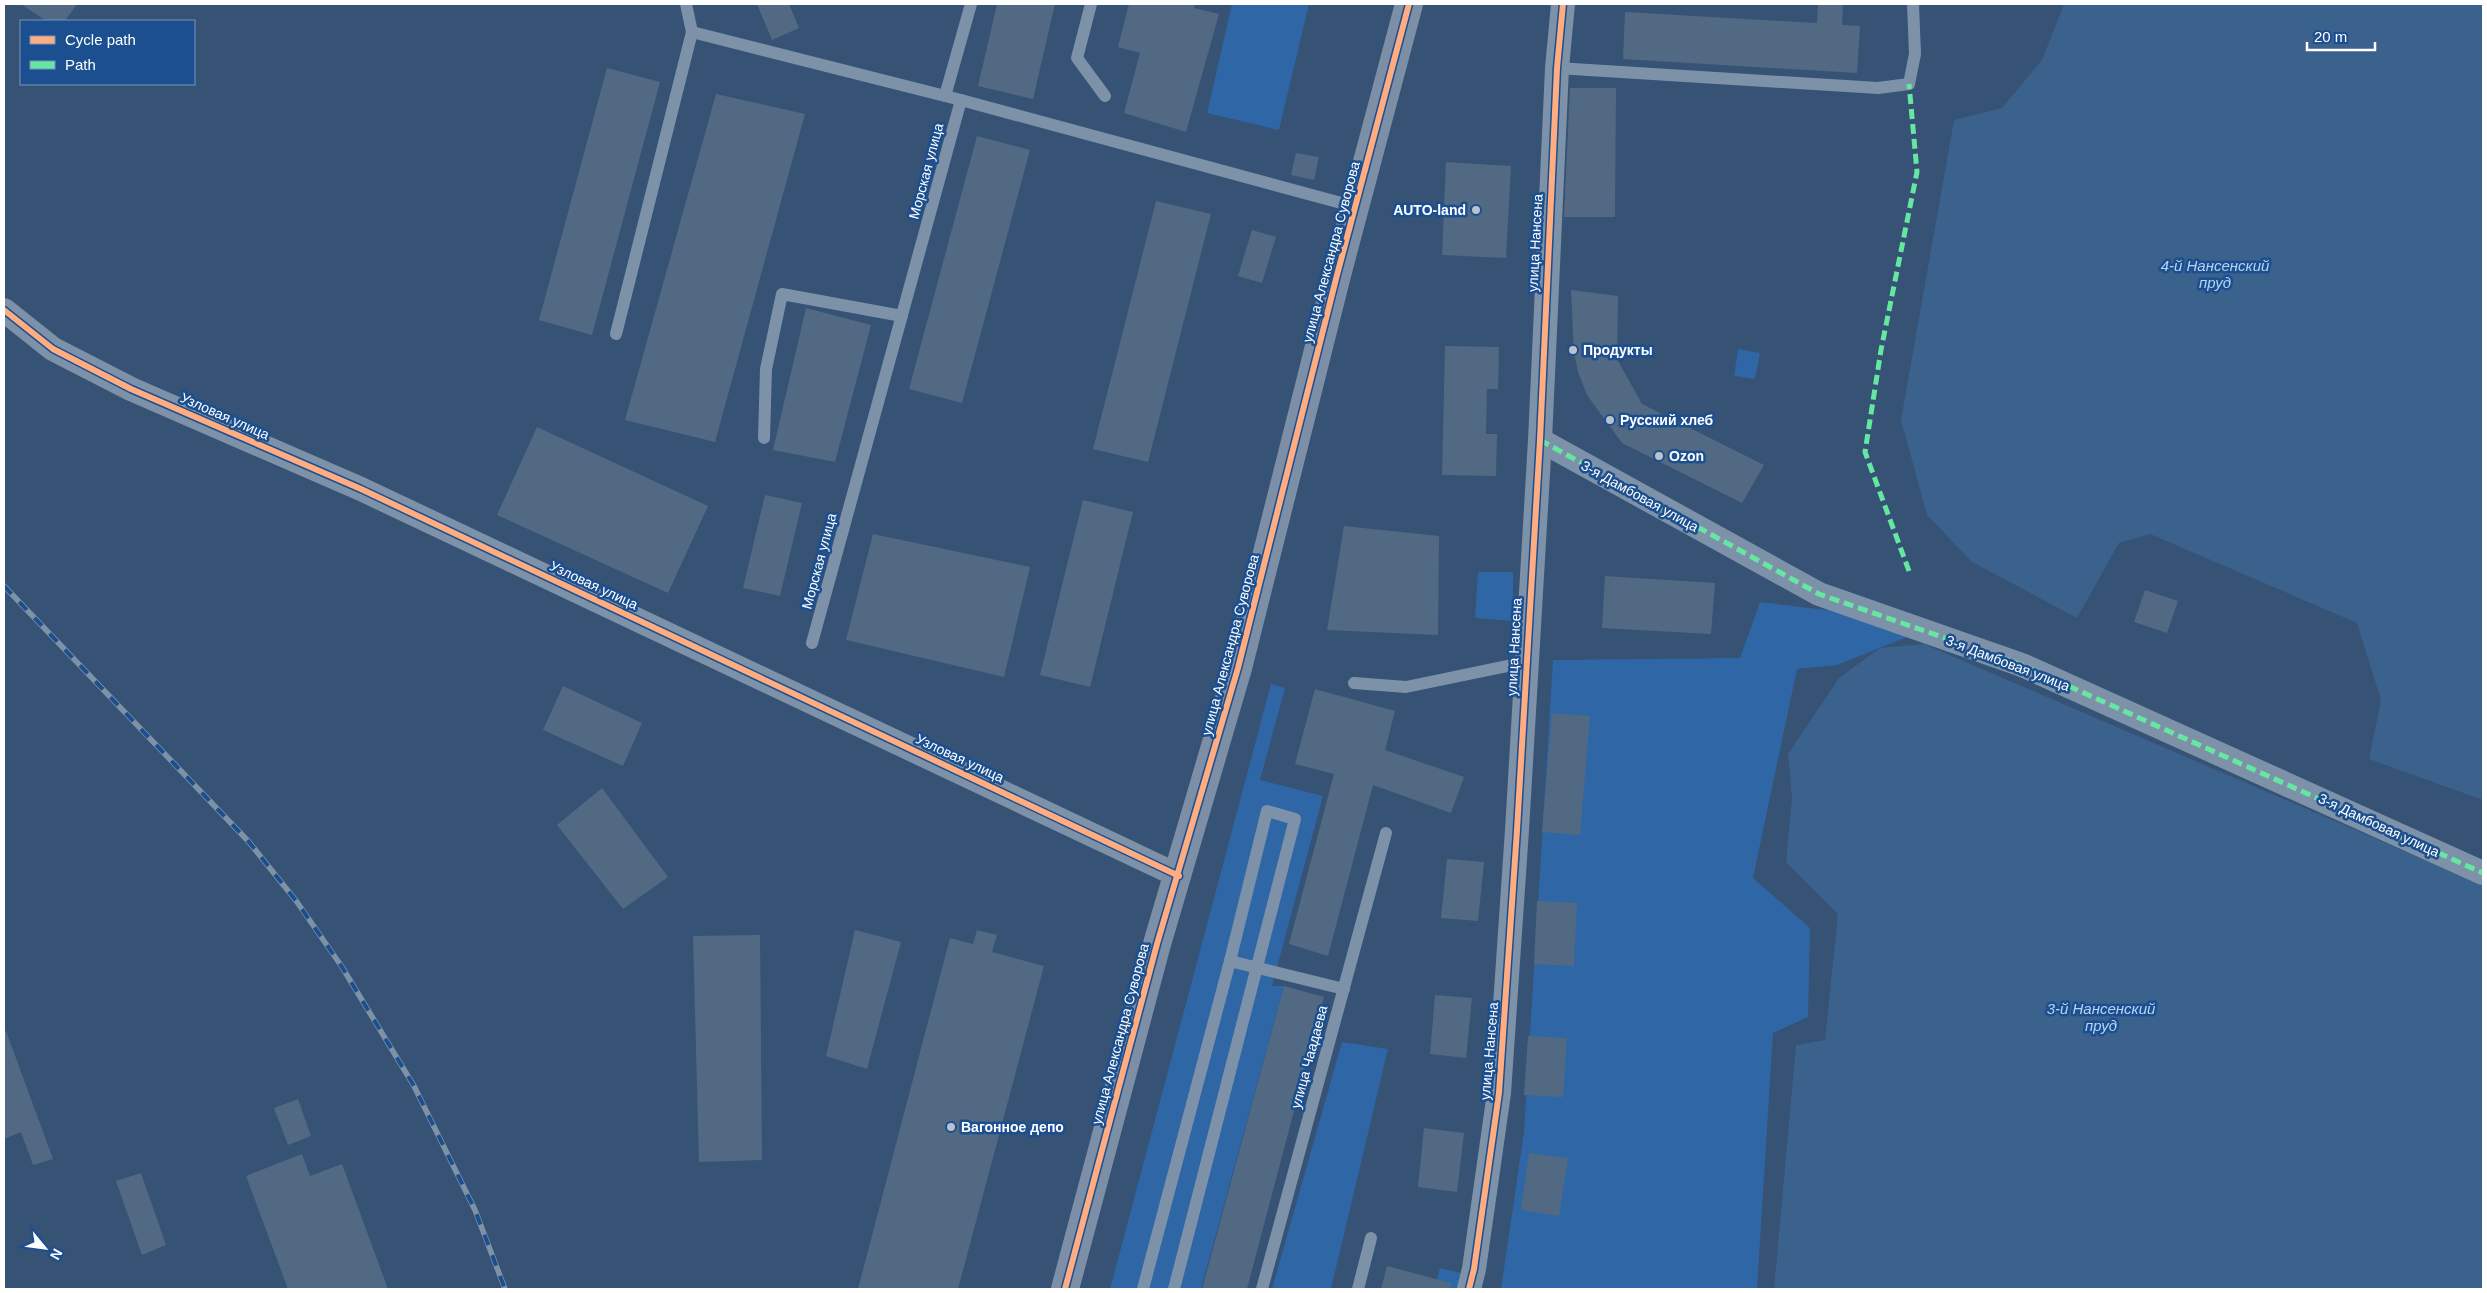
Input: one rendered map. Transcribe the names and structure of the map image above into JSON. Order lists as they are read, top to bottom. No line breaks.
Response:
{"streets":{"main road":["улица Александра Суворова"],"street":["улица Нансена","Узловая улица","3-я Дамбовая улица"],"lane":["Морская улица","улица Чаадаева"]},"crossings":[["улица Нансена","3-я Дамбовая улица"],["улица Александра Суворова","Узловая улица"]],"water":["4-й Нансенский пруд","3-й Нансенский пруд"],"places":["AUTO-land","Продукты","Русский хлеб","Ozon","Вагонное депо"],"legend":["Cycle path","Path"],"scale_bar":"20 m","north":"bottom right"}
